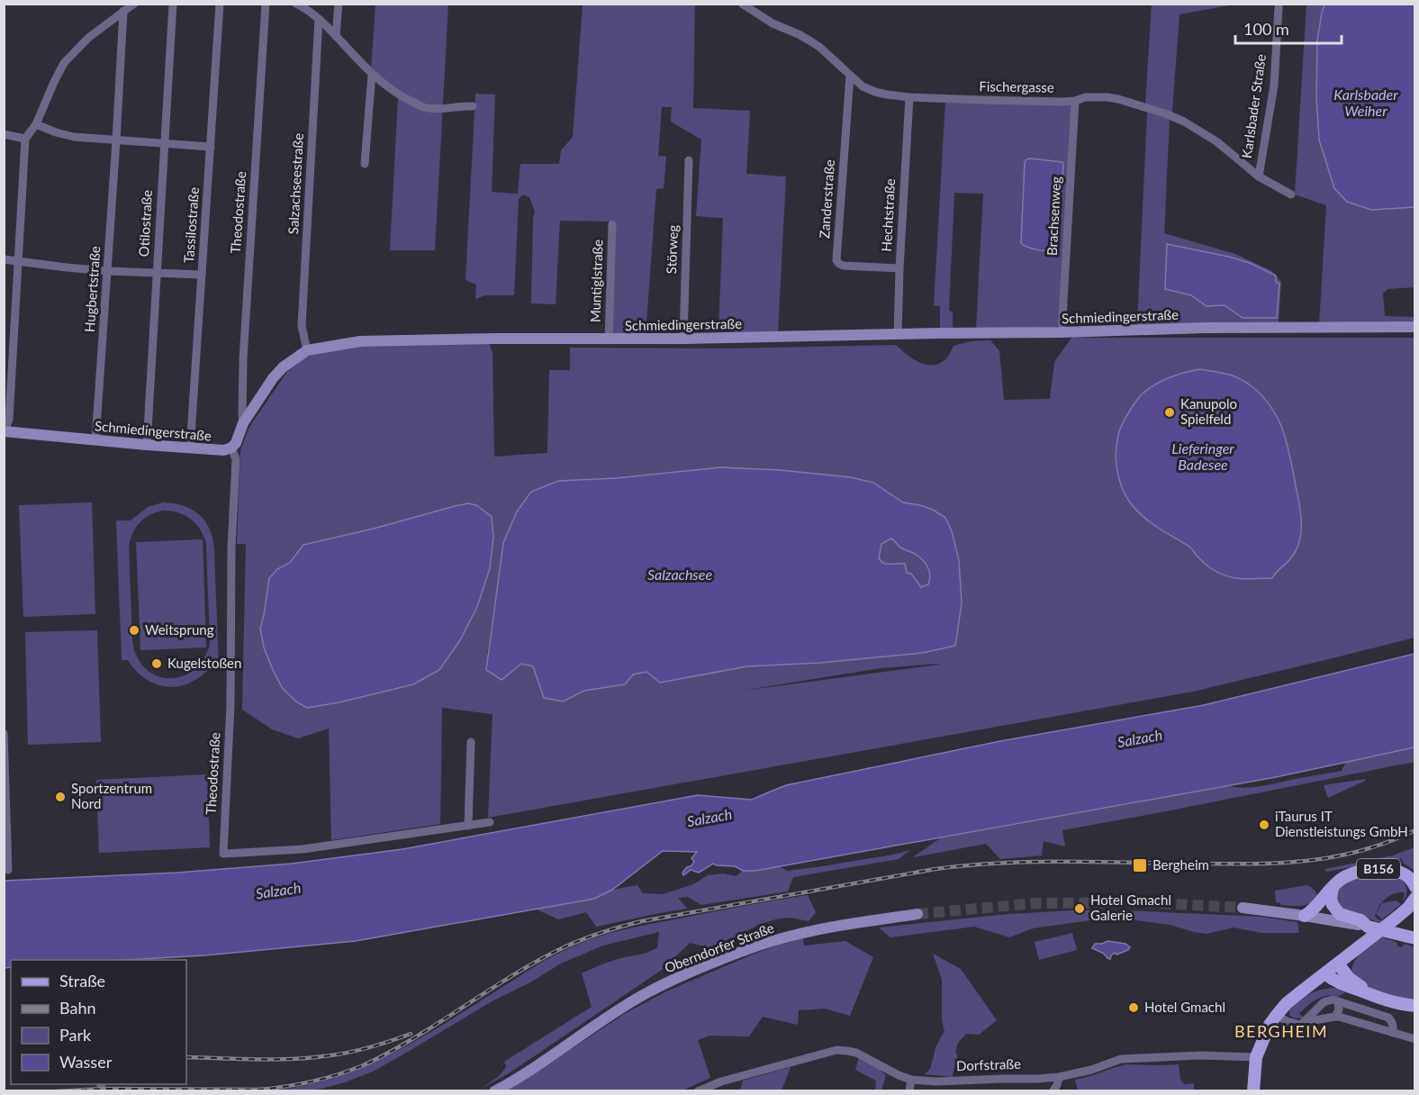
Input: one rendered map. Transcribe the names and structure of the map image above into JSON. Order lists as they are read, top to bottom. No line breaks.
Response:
{"streets":{"main road":["B156"],"street":["Fischergasse","Karlsbader Straße","Salzachseestraße","Zanderstraße","Theodostraße","Hechtstraße","Brachsenweg","Otilostraße","Tassilostraße","Störweg","Muntiglstraße","Hugbertstraße","Schmiedingerstraße","Oberndorfer Straße","Dorfstraße"]},"crossings":[["Fischergasse","Karlsbader Straße"],["Fischergasse","Zanderstraße"],["Fischergasse","Hechtstraße"],["Fischergasse","Brachsenweg"],["Salzachseestraße","Schmiedingerstraße"],["Zanderstraße","Hechtstraße"],["Theodostraße","Schmiedingerstraße"],["Hechtstraße","Schmiedingerstraße"],["Brachsenweg","Schmiedingerstraße"],["Otilostraße","Schmiedingerstraße"],["Tassilostraße","Schmiedingerstraße"],["Störweg","Schmiedingerstraße"],["Muntiglstraße","Schmiedingerstraße"],["Hugbertstraße","Schmiedingerstraße"]],"districts":["BERGHEIM"],"water":["Karlsbader Weiher","Lieferinger Badesee","Salzachsee","Salzach"],"places":{"other":["Kanupolo Spielfeld","Weitsprung","Kugelstoßen","Sportzentrum Nord","iTaurus IT Dienstleistungs GmbH","Hotel Gmachl Galerie","Hotel Gmachl"],"transit":["Bergheim"]},"legend":["Straße","Bahn","Park","Wasser"],"scale_bar":"100 m"}
